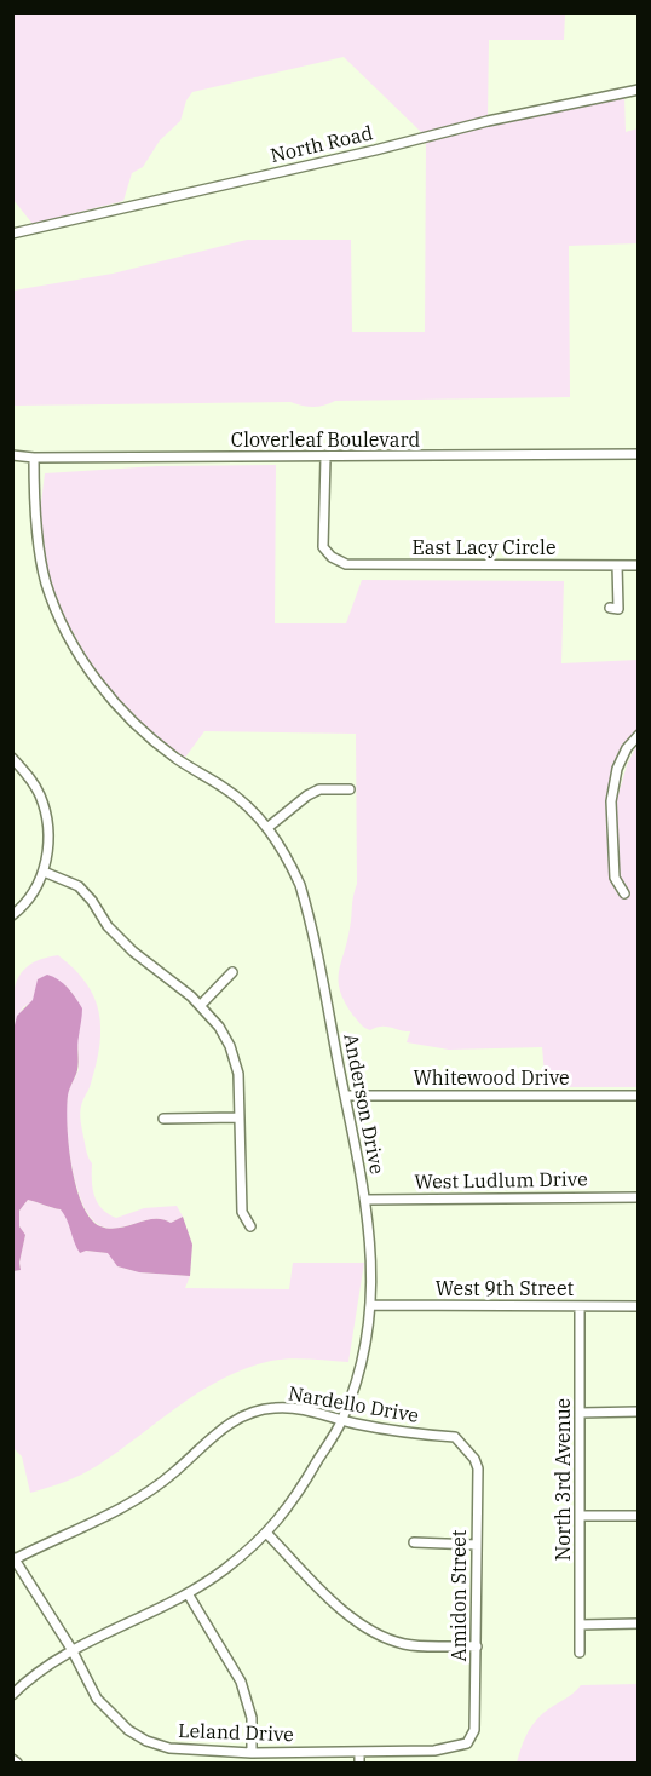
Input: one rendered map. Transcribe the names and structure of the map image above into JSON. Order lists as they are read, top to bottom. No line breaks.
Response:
{"streets":{"street":["North Road","Cloverleaf Boulevard","East Lacy Circle","Whitewood Drive","Anderson Drive","West Ludlum Drive","West 9th Street","Nardello Drive","North 3rd Avenue","Amidon Street","Leland Drive"]},"crossings":[["Cloverleaf Boulevard","East Lacy Circle"],["Cloverleaf Boulevard","Anderson Drive"],["Whitewood Drive","Anderson Drive"],["Anderson Drive","West Ludlum Drive"],["Anderson Drive","West 9th Street"],["Anderson Drive","Nardello Drive"],["Anderson Drive","Leland Drive"],["West 9th Street","North 3rd Avenue"],["Nardello Drive","Amidon Street"],["Nardello Drive","Leland Drive"],["Amidon Street","Leland Drive"]]}
